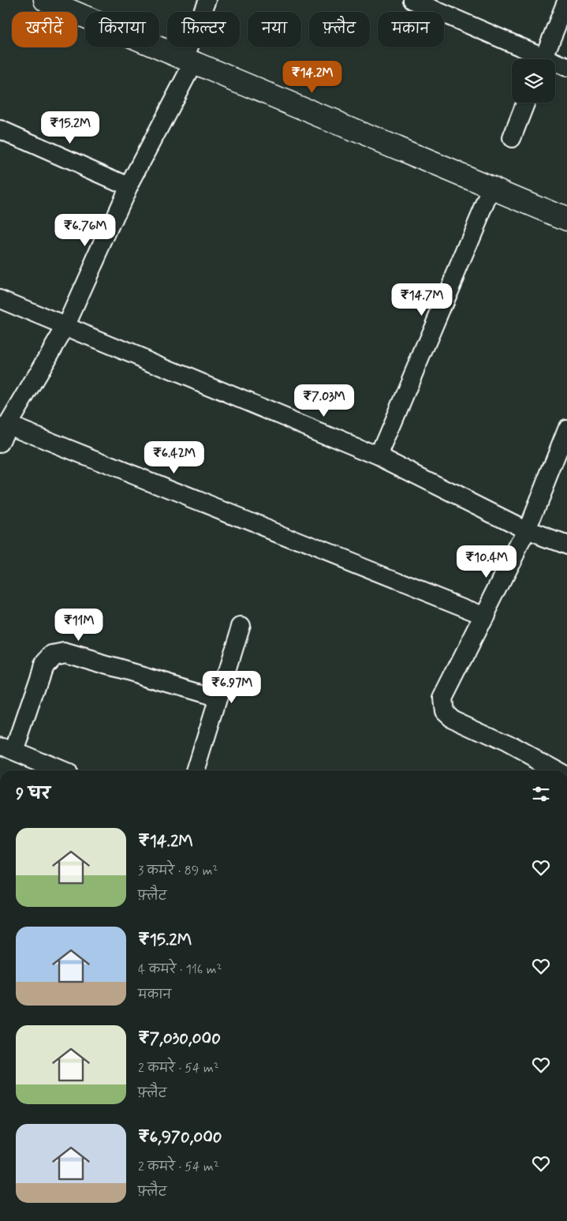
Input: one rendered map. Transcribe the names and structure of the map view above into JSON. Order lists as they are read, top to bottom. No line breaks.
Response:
{"page":{"chip":["खरीदें","किराया","फ़िल्टर","नया","फ़्लैट","मकान"],"price":["₹14.2M","₹15.2M","₹6.76M","₹14.7M","₹7.03M","₹6.42M","₹10.4M","₹11M","₹6.97M"],"heading":"9 घर","list":[{"name":"₹14.2M","note":"3 कमरे · 89 m² · फ़्लैट"},{"name":"₹15.2M","note":"4 कमरे · 116 m² · मकान"},{"name":"₹7,030,000","note":"2 कमरे · 54 m² · फ़्लैट"},{"name":"₹6,970,000","note":"2 कमरे · 54 m² · फ़्लैट"}]}}
